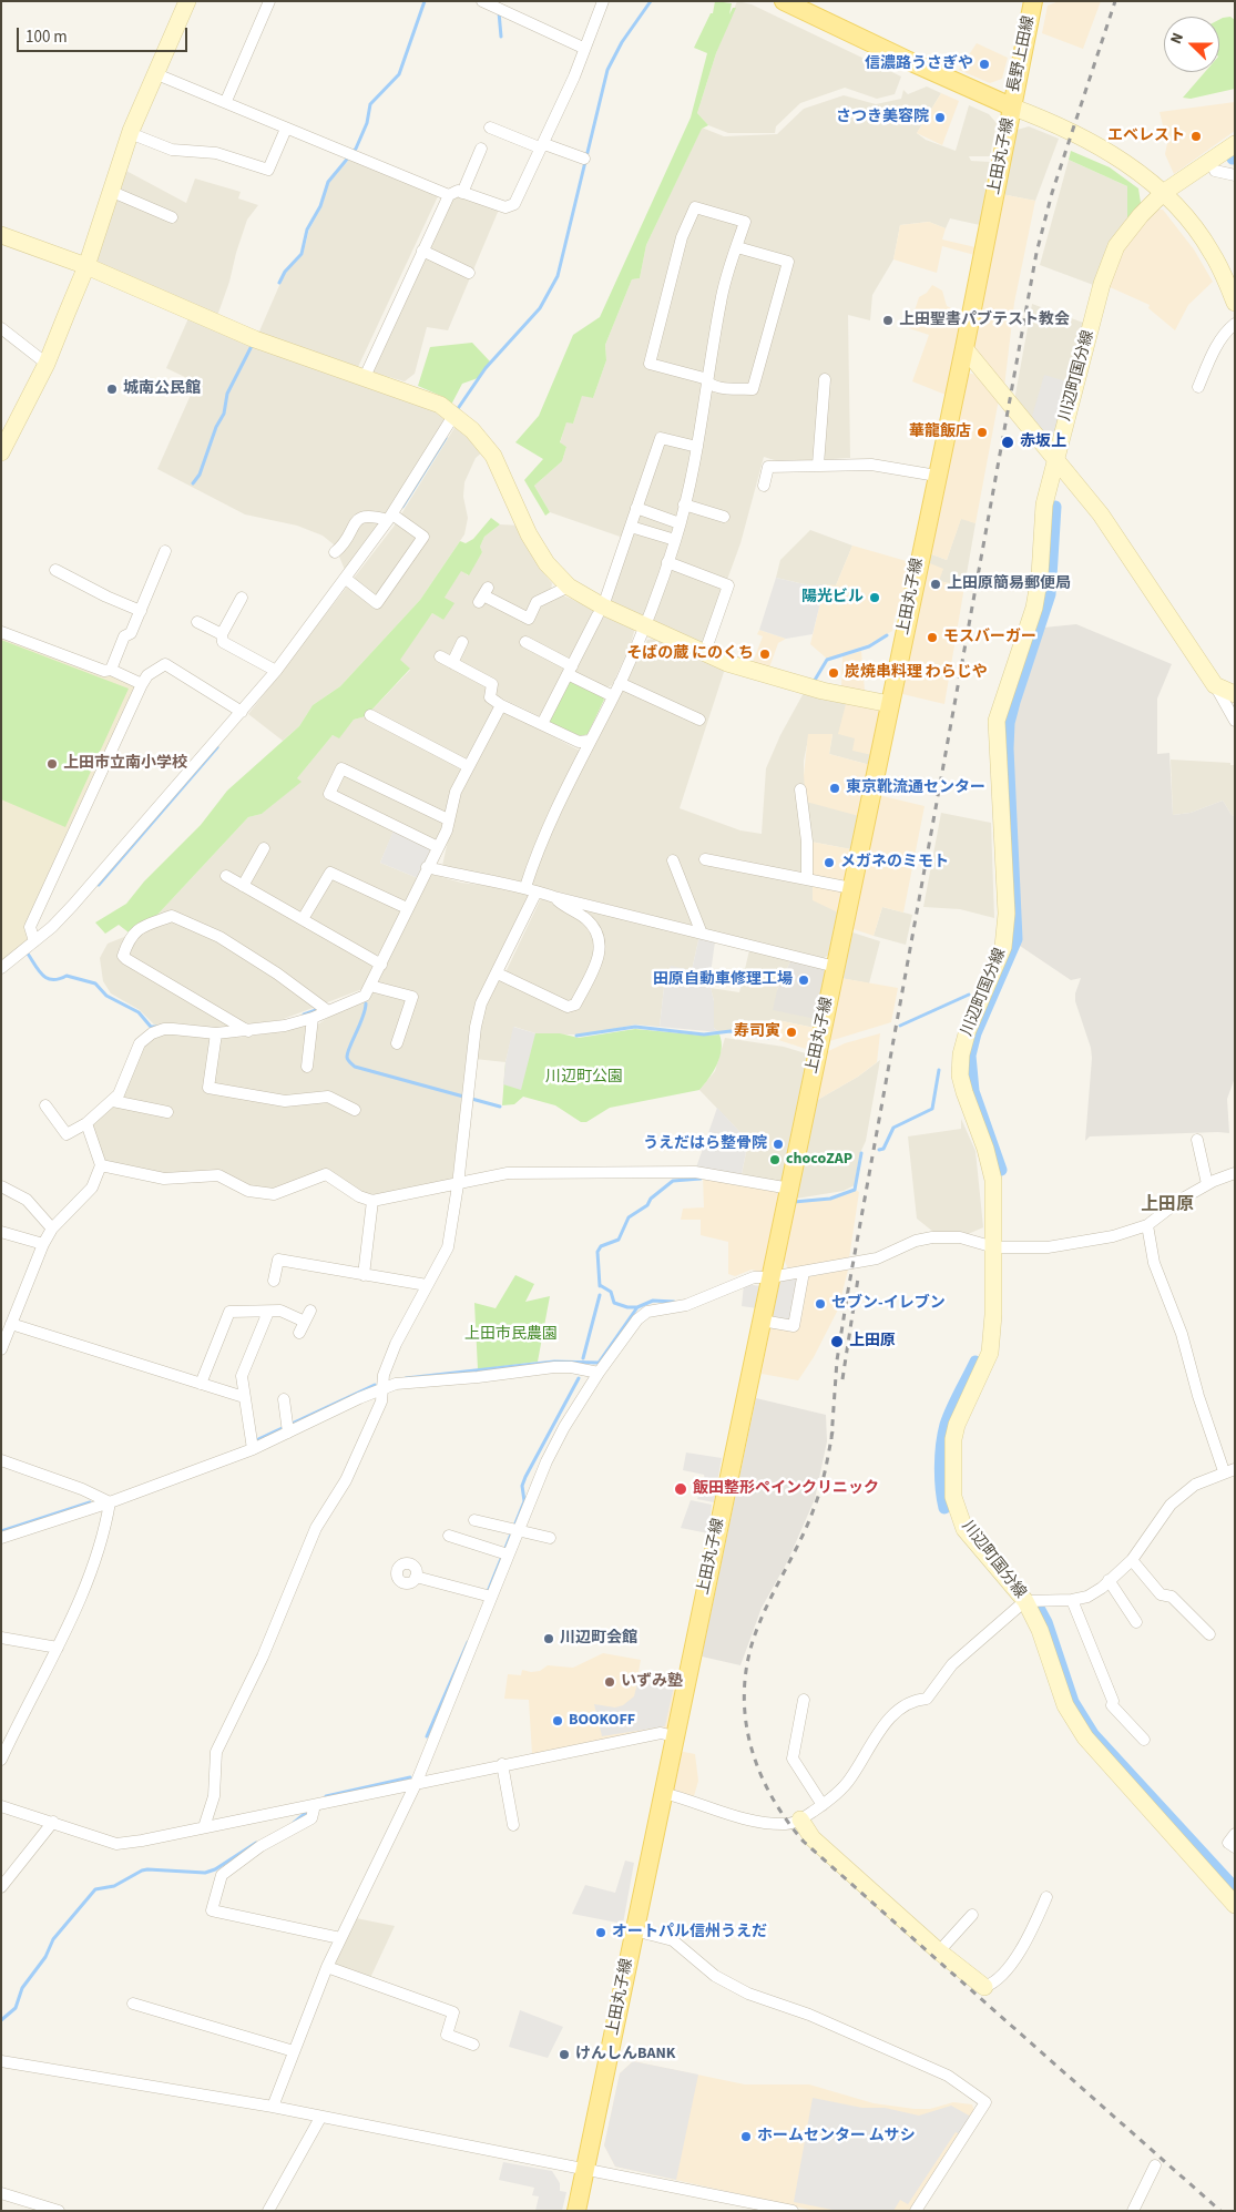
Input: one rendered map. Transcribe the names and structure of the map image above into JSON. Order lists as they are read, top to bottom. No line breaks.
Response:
{"streets":{"main road":["長野上田線","上田丸子線"],"street":["川辺町国分線"]},"crossings":[["長野上田線","上田丸子線"]],"districts":["上田原"],"parks":["川辺町公園","上田市民農園"],"places":["信濃路うさぎや","さつき美容院","エベレスト","上田聖書パブテスト教会","城南公民館","華龍飯店","赤坂上","上田原簡易郵便局","陽光ビル","モスバーガー","そばの蔵 にのくち","炭焼串料理 わらじや","上田市立南小学校","東京靴流通センター","メガネのミモト","田原自動車修理工場","寿司寅","うえだはら整骨院","chocoZAP","セブン-イレブン","上田原","飯田整形ペインクリニック","川辺町会館","いずみ塾","BOOKOFF","オートパル信州うえだ","けんしんBANK","ホームセンター ムサシ"],"scale_bar":"100 m","north":"left"}
